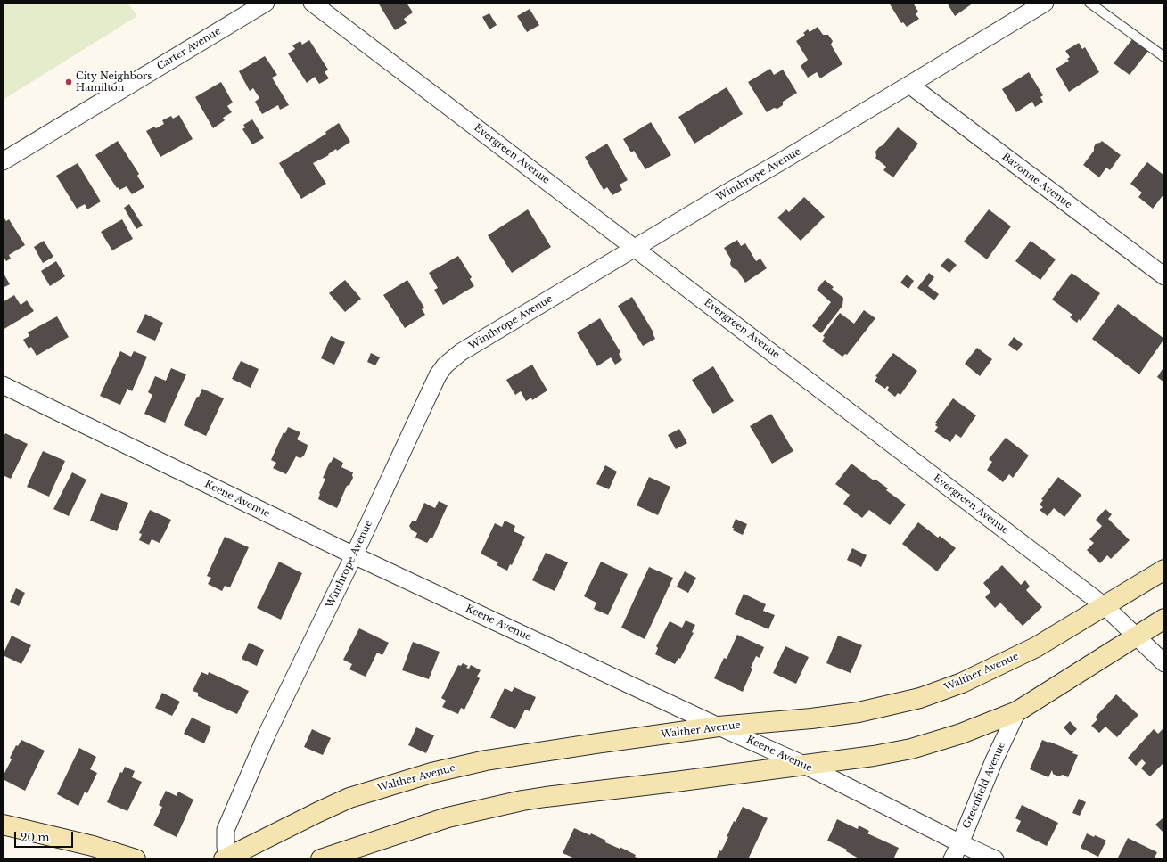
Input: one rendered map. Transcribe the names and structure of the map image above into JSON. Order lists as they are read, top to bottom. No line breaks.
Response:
{"streets":{"main road":["Walther Avenue"],"street":["Carter Avenue","Evergreen Avenue","Winthrope Avenue","Bayonne Avenue","Keene Avenue","Greenfield Avenue"]},"crossings":[["Evergreen Avenue","Winthrope Avenue"],["Evergreen Avenue","Walther Avenue"],["Winthrope Avenue","Bayonne Avenue"],["Winthrope Avenue","Keene Avenue"],["Winthrope Avenue","Walther Avenue"],["Keene Avenue","Walther Avenue"],["Keene Avenue","Greenfield Avenue"]],"places":["City Neighbors Hamilton"],"scale_bar":"20 m"}
